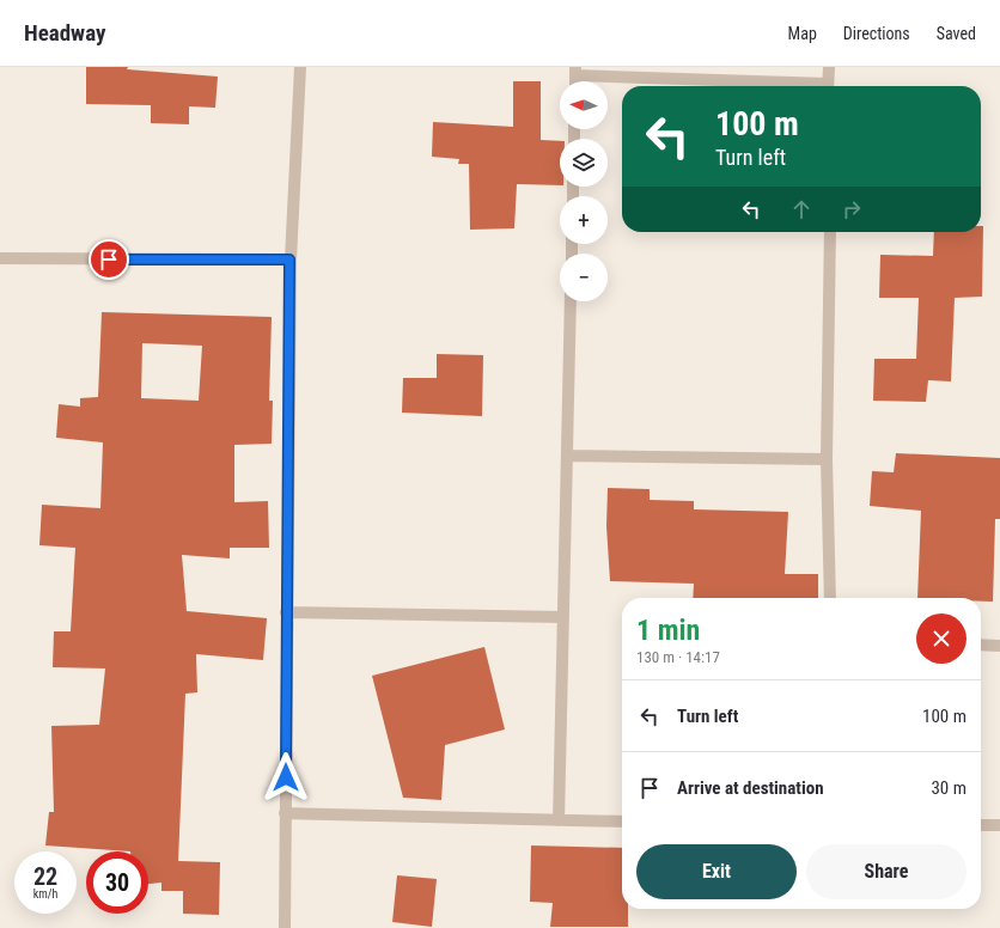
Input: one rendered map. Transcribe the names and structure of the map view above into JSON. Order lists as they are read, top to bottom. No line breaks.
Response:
{"north":"left","page":{"header":"Headway","nav":["Map","Directions","Saved"],"map_buttons":["+","−"],"turn":["100 m","Turn left"],"heading":["1 min","130 m · 14:17"],"list":[{"name":"Turn left","value":"100 m"},{"name":"Arrive at destination","value":"30 m"}],"buttons":["Exit","Share"],"speed":"22 km/h","limit":"30"}}
